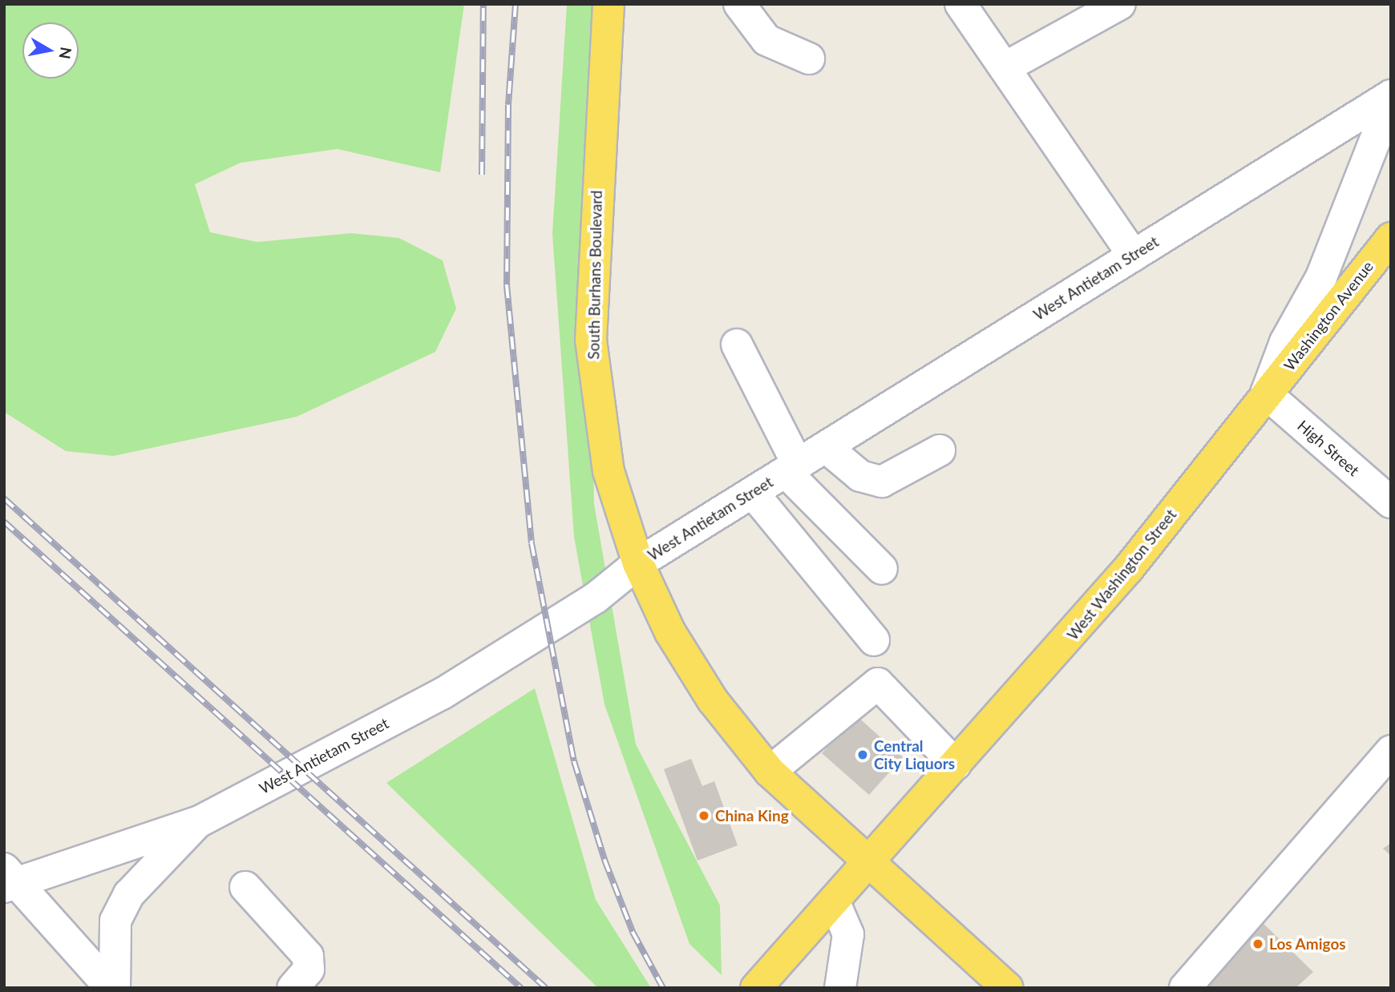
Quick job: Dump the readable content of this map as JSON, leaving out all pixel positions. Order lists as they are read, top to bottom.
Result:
{
  "streets": {
    "main road": ["South Burhans Boulevard", "Washington Avenue", "West Washington Street"],
    "street": ["West Antietam Street", "High Street"]
  },
  "crossings": [
    ["South Burhans Boulevard", "West Antietam Street"],
    ["South Burhans Boulevard", "West Washington Street"],
    ["West Antietam Street", "West Washington Street"],
    ["Washington Avenue", "High Street"],
    ["Washington Avenue", "West Washington Street"],
    ["High Street", "West Washington Street"]
  ],
  "places": ["Central City Liquors", "China King", "Los Amigos"],
  "north": "right"
}
